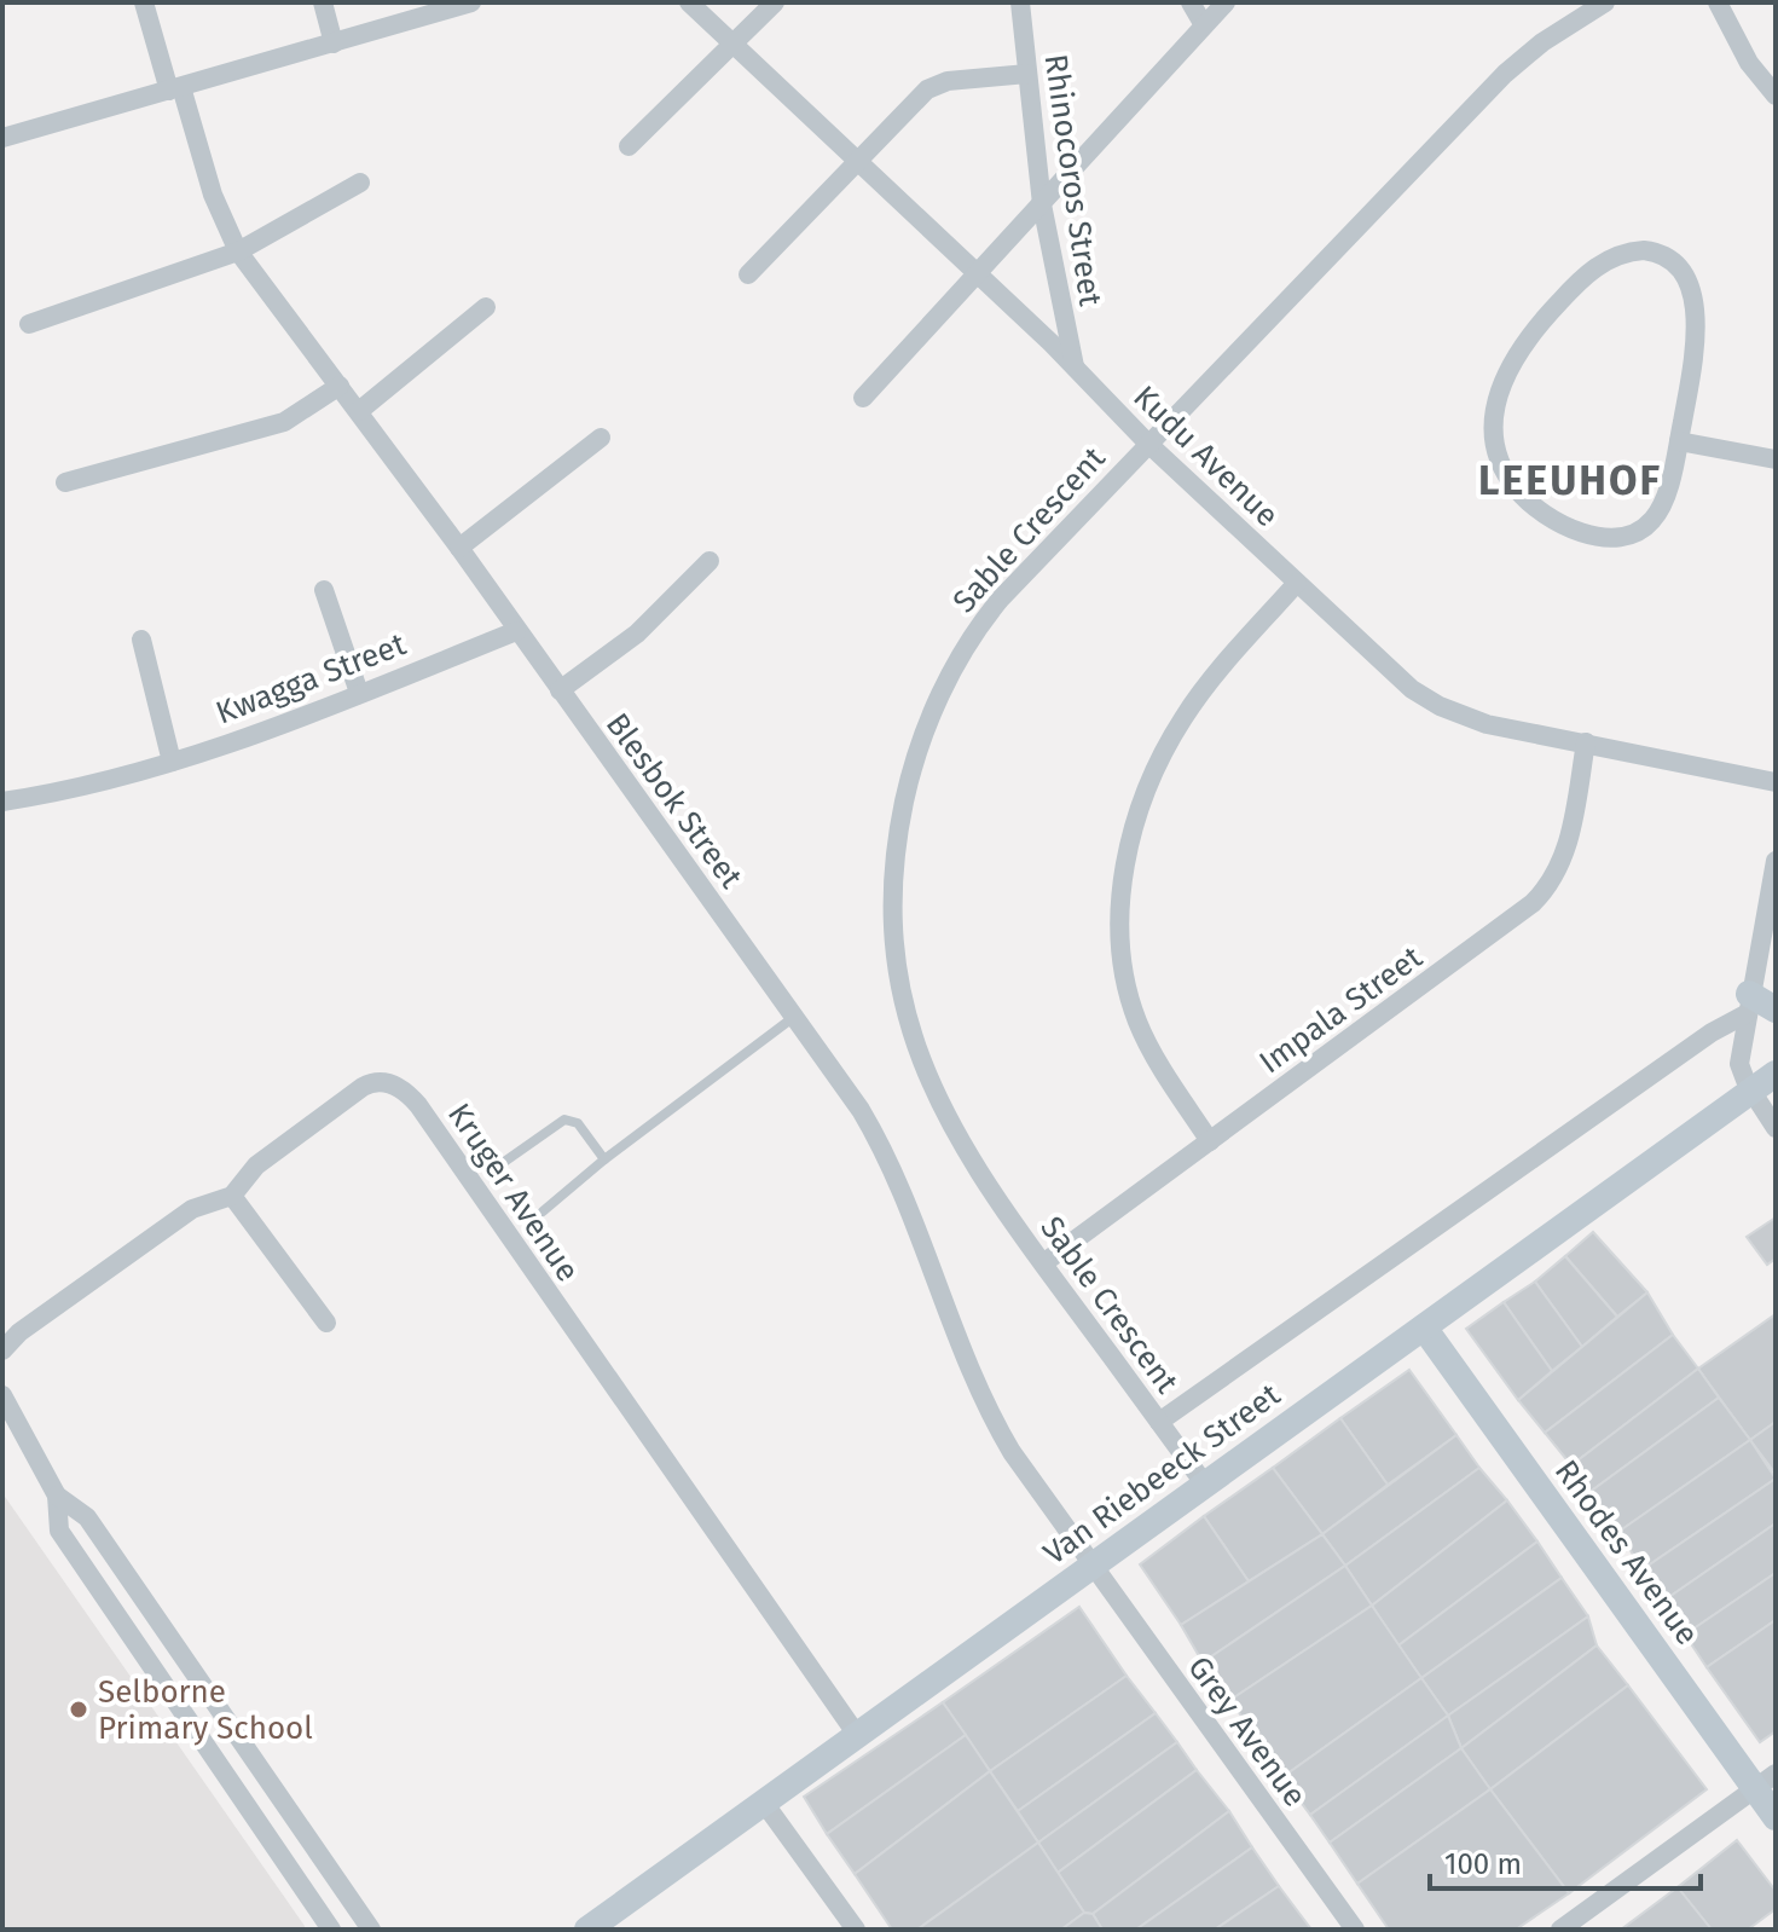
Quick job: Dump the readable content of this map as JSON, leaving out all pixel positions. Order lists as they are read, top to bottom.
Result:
{
  "streets": {
    "street": [
      "Rhinocoros Street",
      "Kudu Avenue",
      "Sable Crescent",
      "Kwagga Street",
      "Blesbok Street",
      "Impala Street",
      "Kruger Avenue",
      "Van Riebeeck Street",
      "Rhodes Avenue",
      "Grey Avenue"
    ]
  },
  "crossings": [
    ["Rhinocoros Street", "Kudu Avenue"],
    ["Kudu Avenue", "Sable Crescent"],
    ["Kudu Avenue", "Impala Street"],
    ["Sable Crescent", "Impala Street"],
    ["Sable Crescent", "Van Riebeeck Street"],
    ["Kwagga Street", "Blesbok Street"],
    ["Blesbok Street", "Van Riebeeck Street"],
    ["Blesbok Street", "Grey Avenue"],
    ["Kruger Avenue", "Van Riebeeck Street"],
    ["Van Riebeeck Street", "Rhodes Avenue"],
    ["Van Riebeeck Street", "Grey Avenue"]
  ],
  "districts": ["LEEUHOF"],
  "places": ["Selborne Primary School"],
  "scale_bar": "100 m"
}
